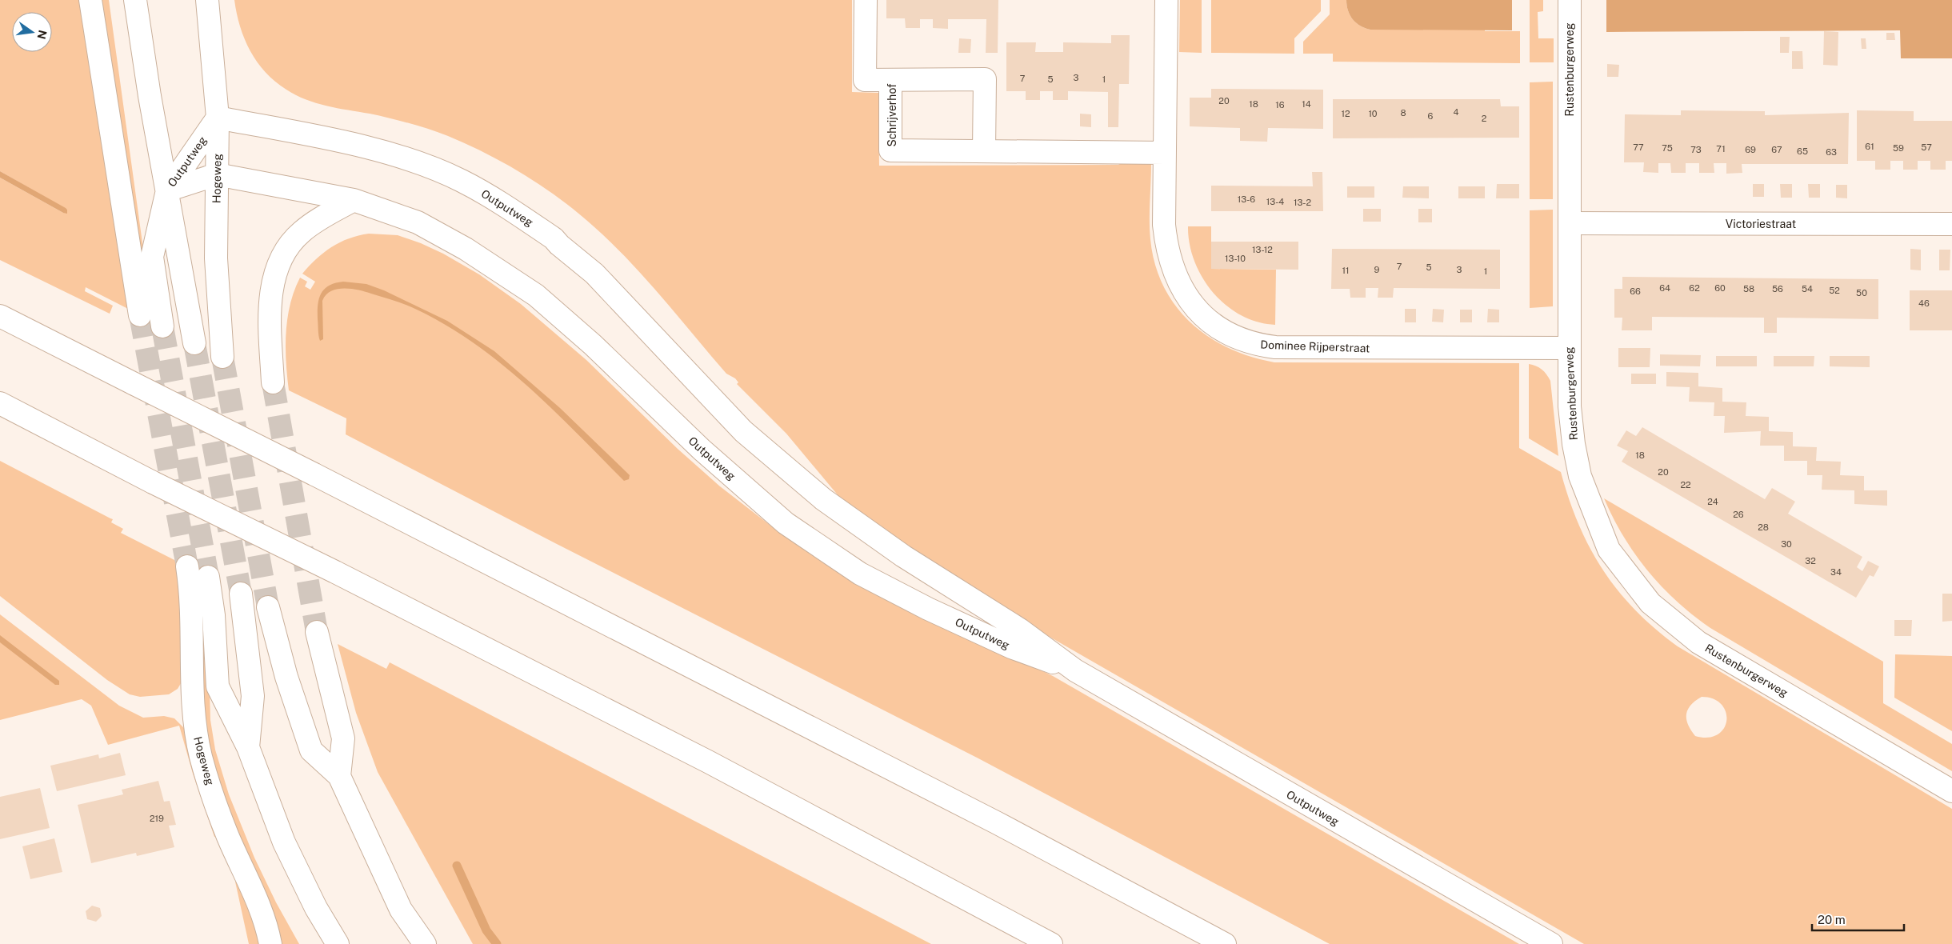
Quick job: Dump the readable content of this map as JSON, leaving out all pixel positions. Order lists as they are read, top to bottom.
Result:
{
  "streets": {
    "main road": [
      "Rustenburgerweg",
      "Schrijverhof",
      "Outputweg",
      "Hogeweg",
      "Victoriestraat",
      "Dominee Rijperstraat"
    ]
  },
  "crossings": [
    ["Rustenburgerweg", "Victoriestraat"],
    ["Rustenburgerweg", "Dominee Rijperstraat"],
    ["Schrijverhof", "Dominee Rijperstraat"],
    ["Outputweg", "Hogeweg"]
  ],
  "house_numbers": [
    "3",
    "7",
    "5",
    "1",
    "20",
    "18",
    "14",
    "16",
    "4",
    "8",
    "12",
    "10",
    "6",
    "2",
    "61",
    "77",
    "57",
    "75",
    "59",
    "71",
    "73",
    "69",
    "67",
    "65",
    "63",
    "13-6",
    "13-4",
    "13-2",
    "13-12",
    "13-10",
    "7",
    "5",
    "9",
    "3",
    "11",
    "1",
    "64",
    "62",
    "60",
    "58",
    "56",
    "54",
    "52",
    "66",
    "50",
    "46",
    "18",
    "20",
    "22",
    "24",
    "26",
    "28",
    "30",
    "32",
    "34",
    "219"
  ],
  "scale_bar": "20 m",
  "north": "right"
}
